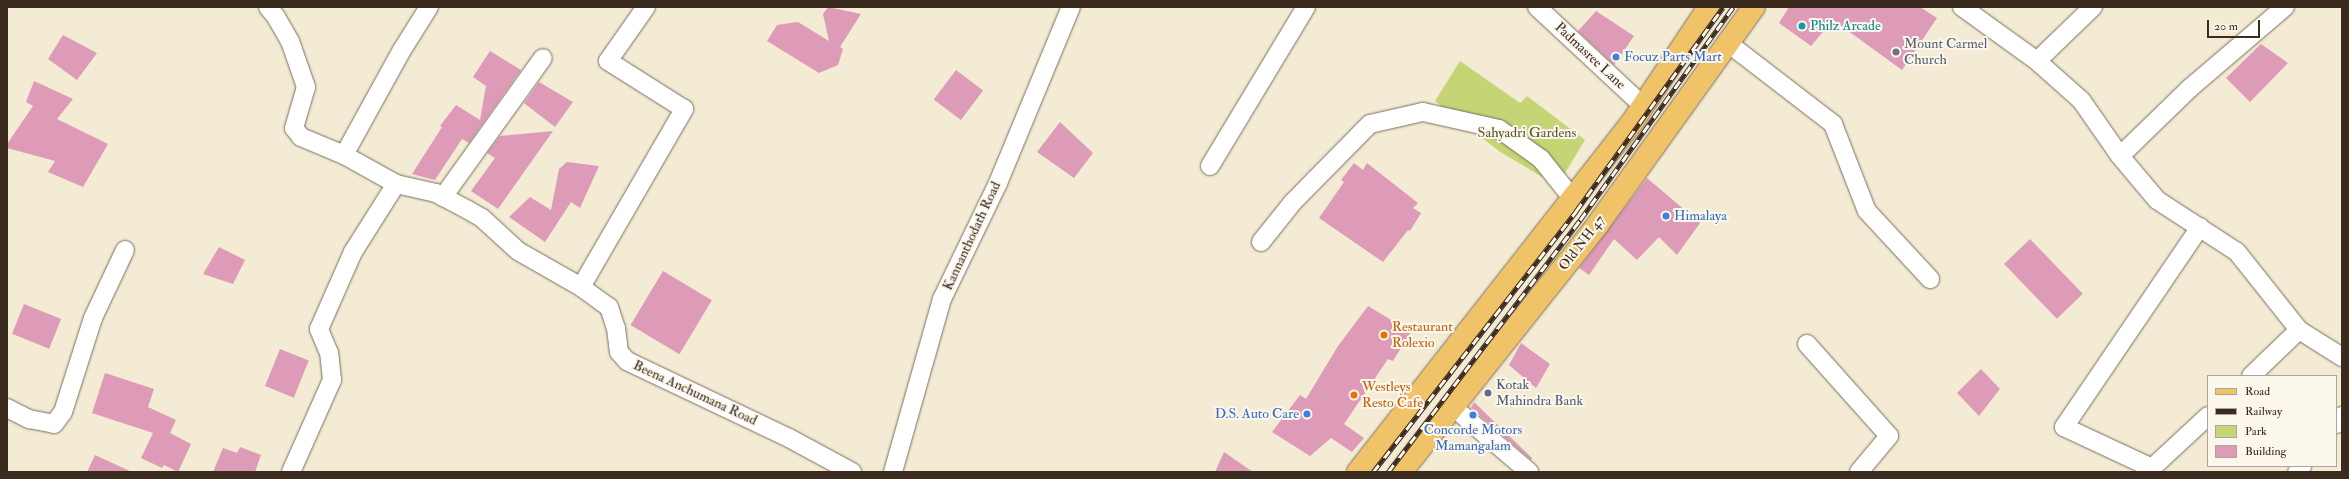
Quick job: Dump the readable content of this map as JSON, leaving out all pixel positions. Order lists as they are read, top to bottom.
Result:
{
  "streets": {
    "main road": ["Old NH 47"],
    "street": ["Padmasree Lane", "Kannanthodath Road", "Beena Anchumana Road"]
  },
  "parks": ["Sahyadri Gardens"],
  "places": [
    "Philz Arcade",
    "Mount Carmel Church",
    "Focuz Parts Mart",
    "Himalaya",
    "Restaurant Rolexio",
    "Kotak Mahindra Bank",
    "Westleys Resto Cafe",
    "D.S. Auto Care",
    "Concorde Motors Mamangalam"
  ],
  "legend": [
    "Road",
    "Railway",
    "Park",
    "Building"
  ],
  "scale_bar": "20 m"
}
